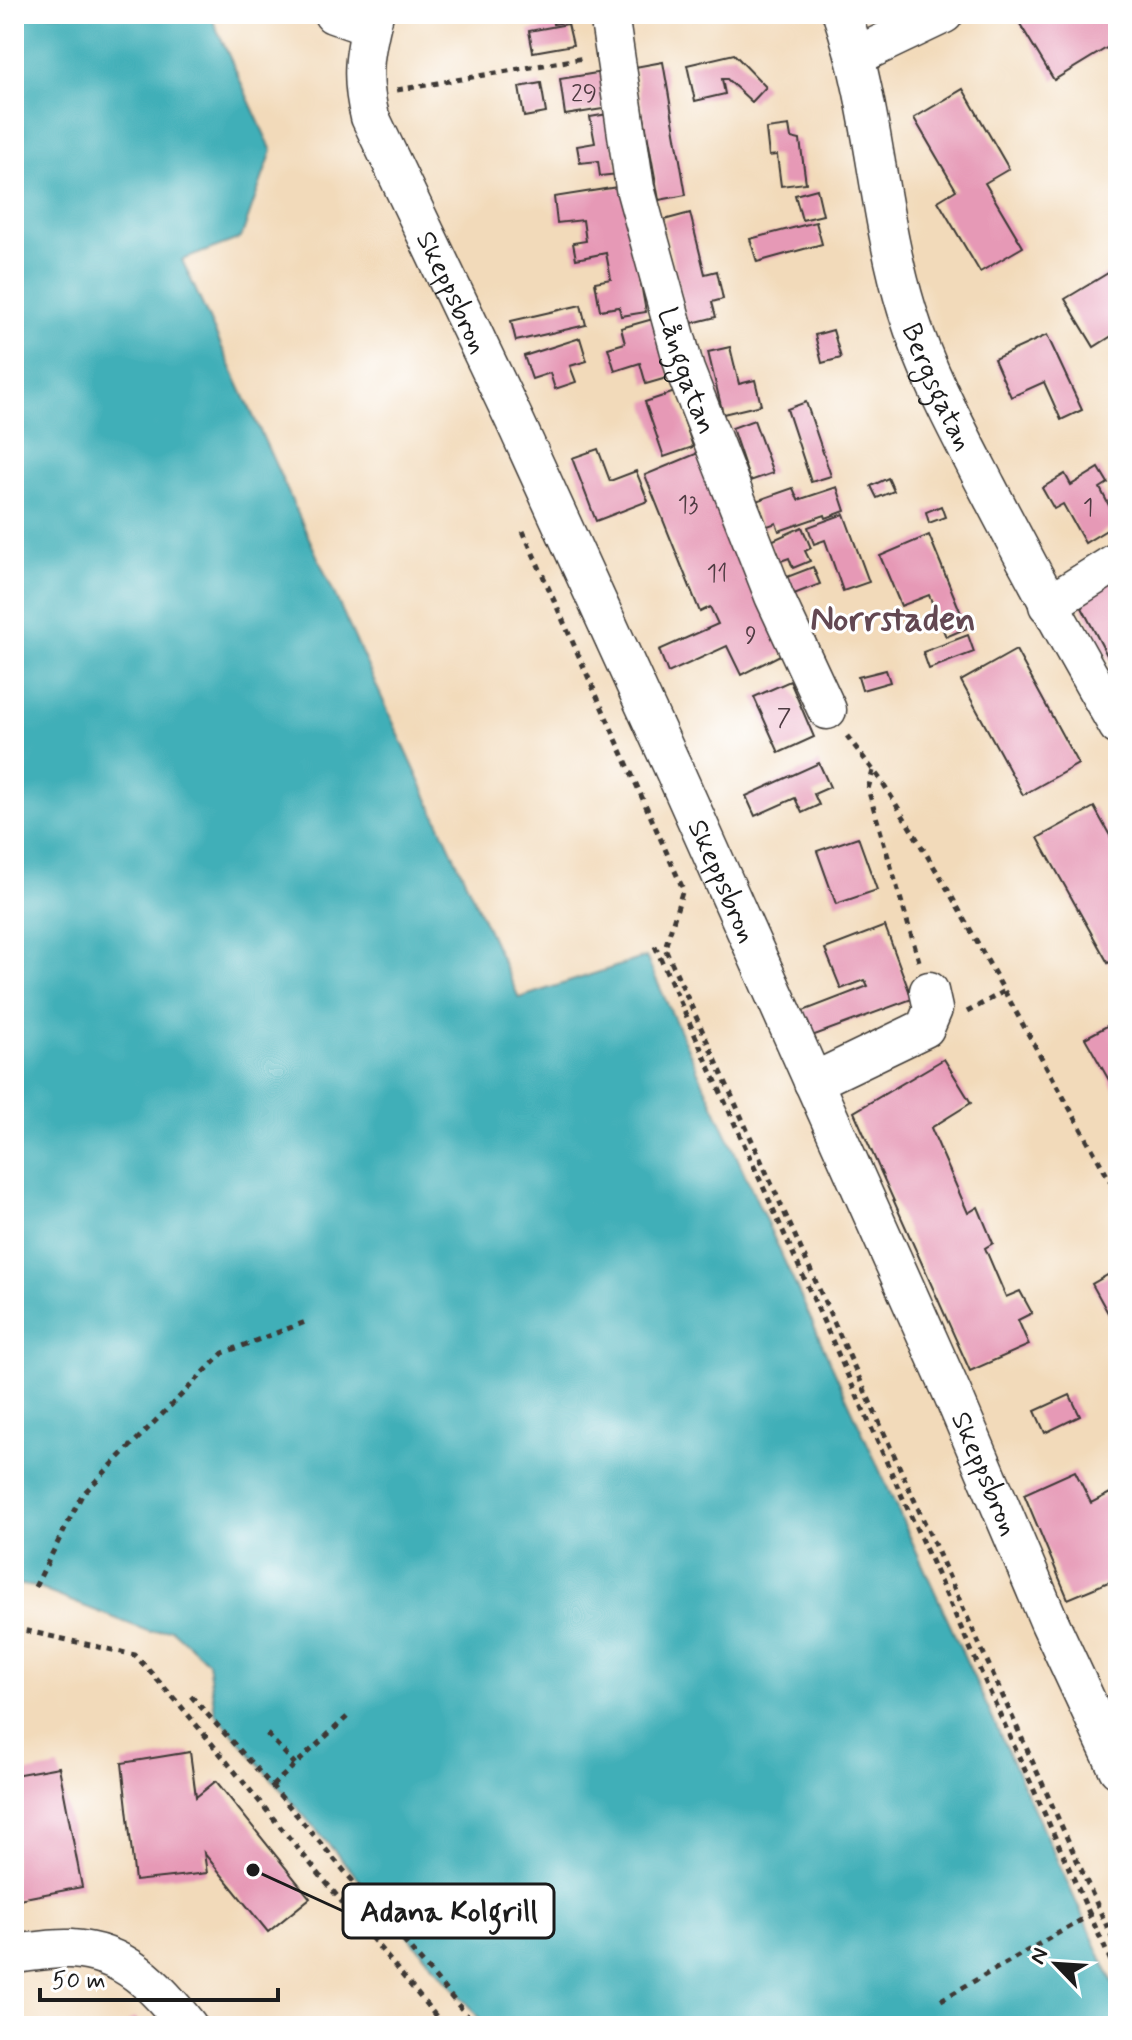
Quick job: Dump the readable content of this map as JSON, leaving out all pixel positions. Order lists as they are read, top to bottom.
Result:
{
  "streets": {
    "street": ["Skeppsbron", "Långgatan", "Bergsgatan"]
  },
  "districts": ["Norrstaden"],
  "places": ["Adana Kolgrill"],
  "house_numbers": [
    "29",
    "13",
    "1",
    "11",
    "9",
    "7"
  ],
  "scale_bar": "50 m",
  "north": "top left"
}
